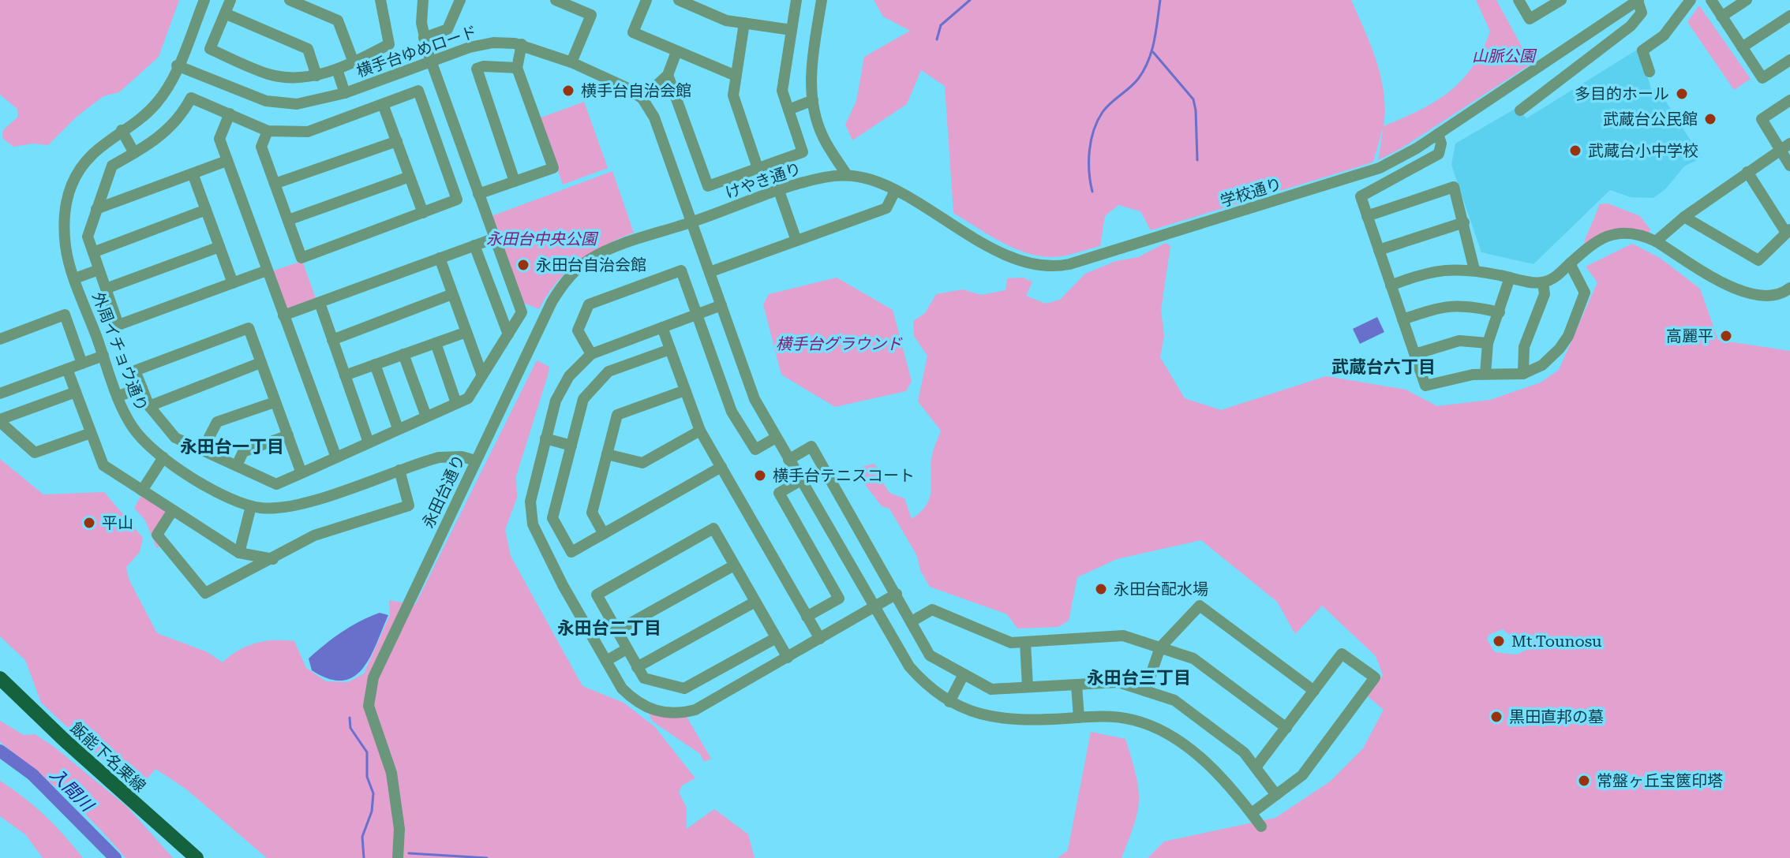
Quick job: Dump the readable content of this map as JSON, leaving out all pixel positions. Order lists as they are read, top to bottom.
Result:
{
  "streets": {
    "main road": ["飯能下名栗線"],
    "street": [
      "横手台ゆめロード",
      "けやき通り",
      "学校通り",
      "外周イチョウ通り",
      "永田台通り"
    ]
  },
  "crossings": [
    ["横手台ゆめロード", "外周イチョウ通り"],
    ["けやき通り", "学校通り"],
    ["けやき通り", "永田台通り"],
    ["外周イチョウ通り", "永田台通り"]
  ],
  "districts": [
    "武蔵台六丁目",
    "永田台一丁目",
    "永田台二丁目",
    "永田台三丁目"
  ],
  "water": ["入間川"],
  "parks": ["山脈公園", "永田台中央公園", "横手台グラウンド"],
  "places": [
    "横手台自治会館",
    "多目的ホール",
    "武蔵台公民館",
    "武蔵台小中学校",
    "永田台自治会館",
    "高麗平",
    "横手台テニスコート",
    "平山",
    "永田台配水場",
    "Mt.Tounosu",
    "黒田直邦の墓",
    "常盤ヶ丘宝篋印塔"
  ]
}
